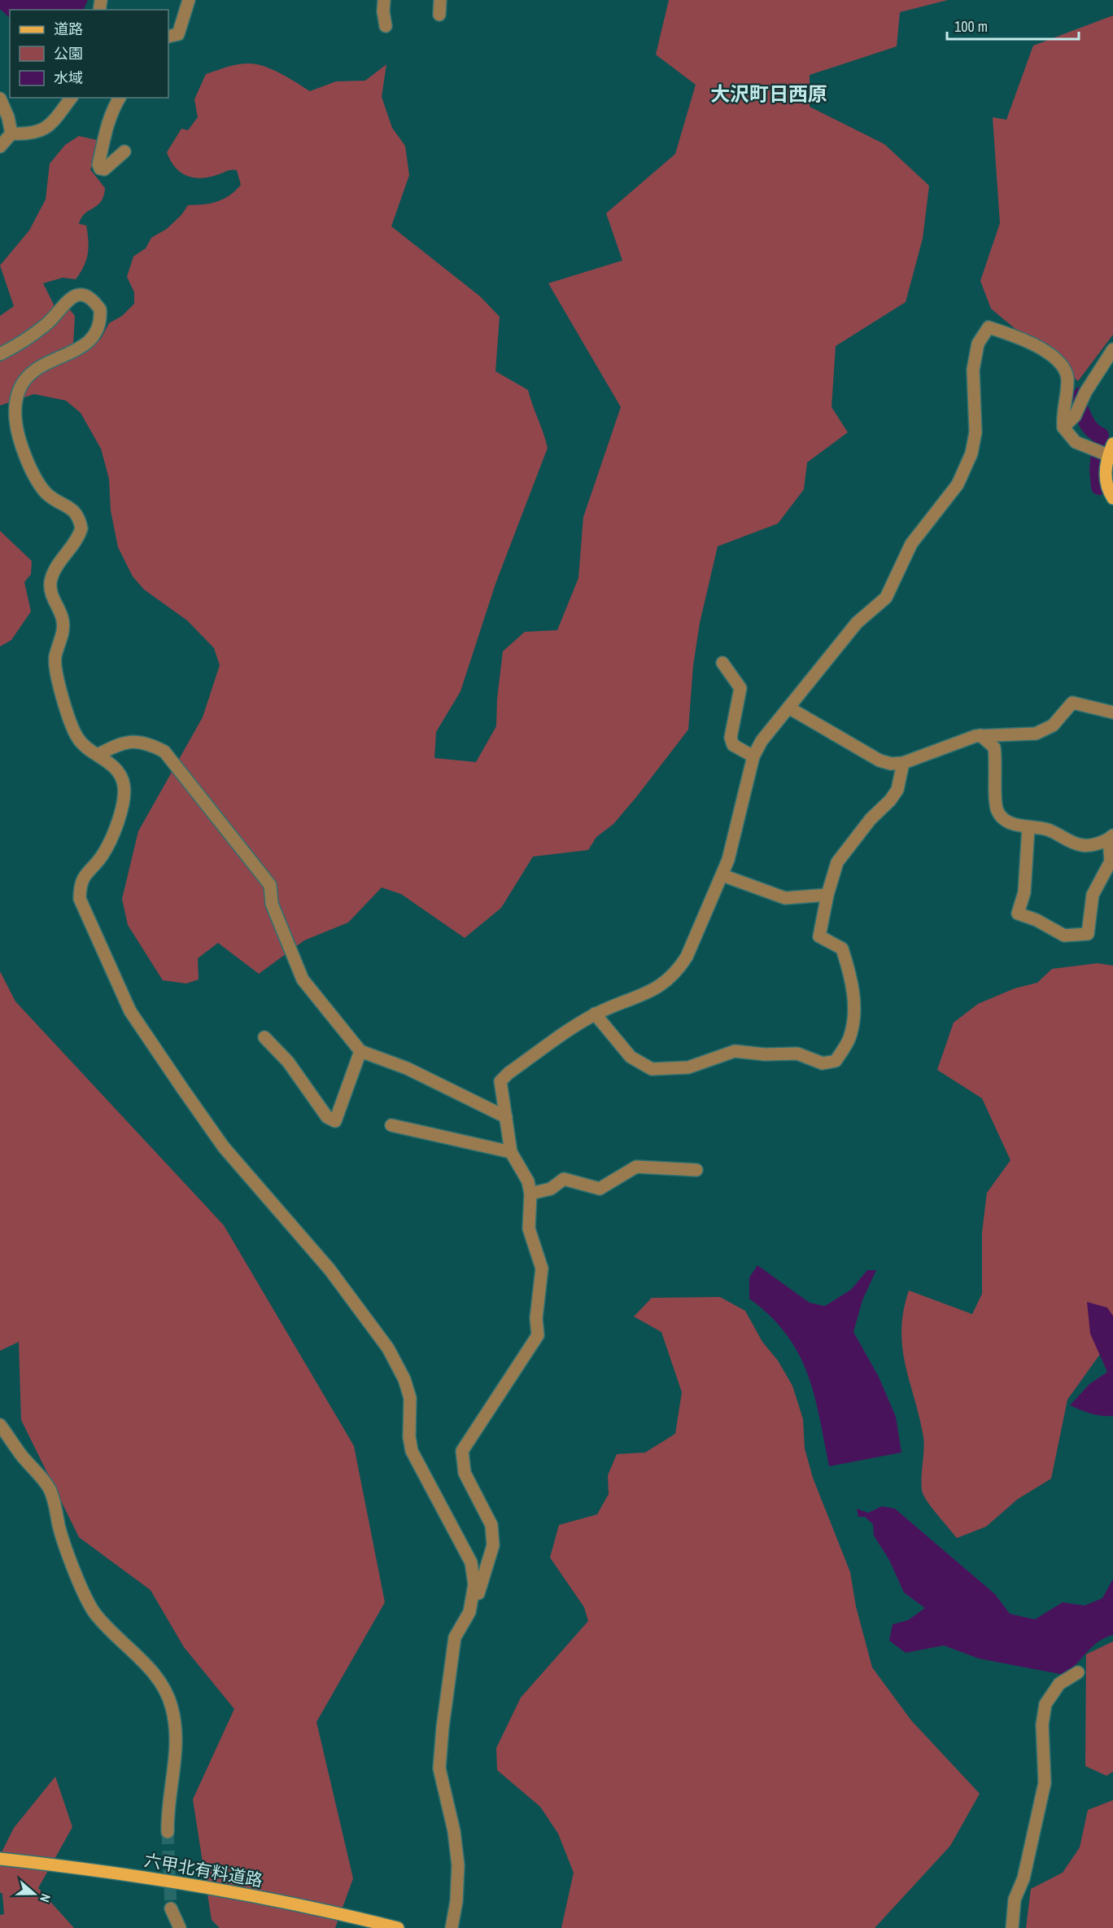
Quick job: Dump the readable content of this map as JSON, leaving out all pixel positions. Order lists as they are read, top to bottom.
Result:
{
  "streets": {
    "main road": ["六甲北有料道路"]
  },
  "districts": ["大沢町日西原"],
  "legend": ["道路", "公園", "水域"],
  "scale_bar": "100 m",
  "north": "right"
}
